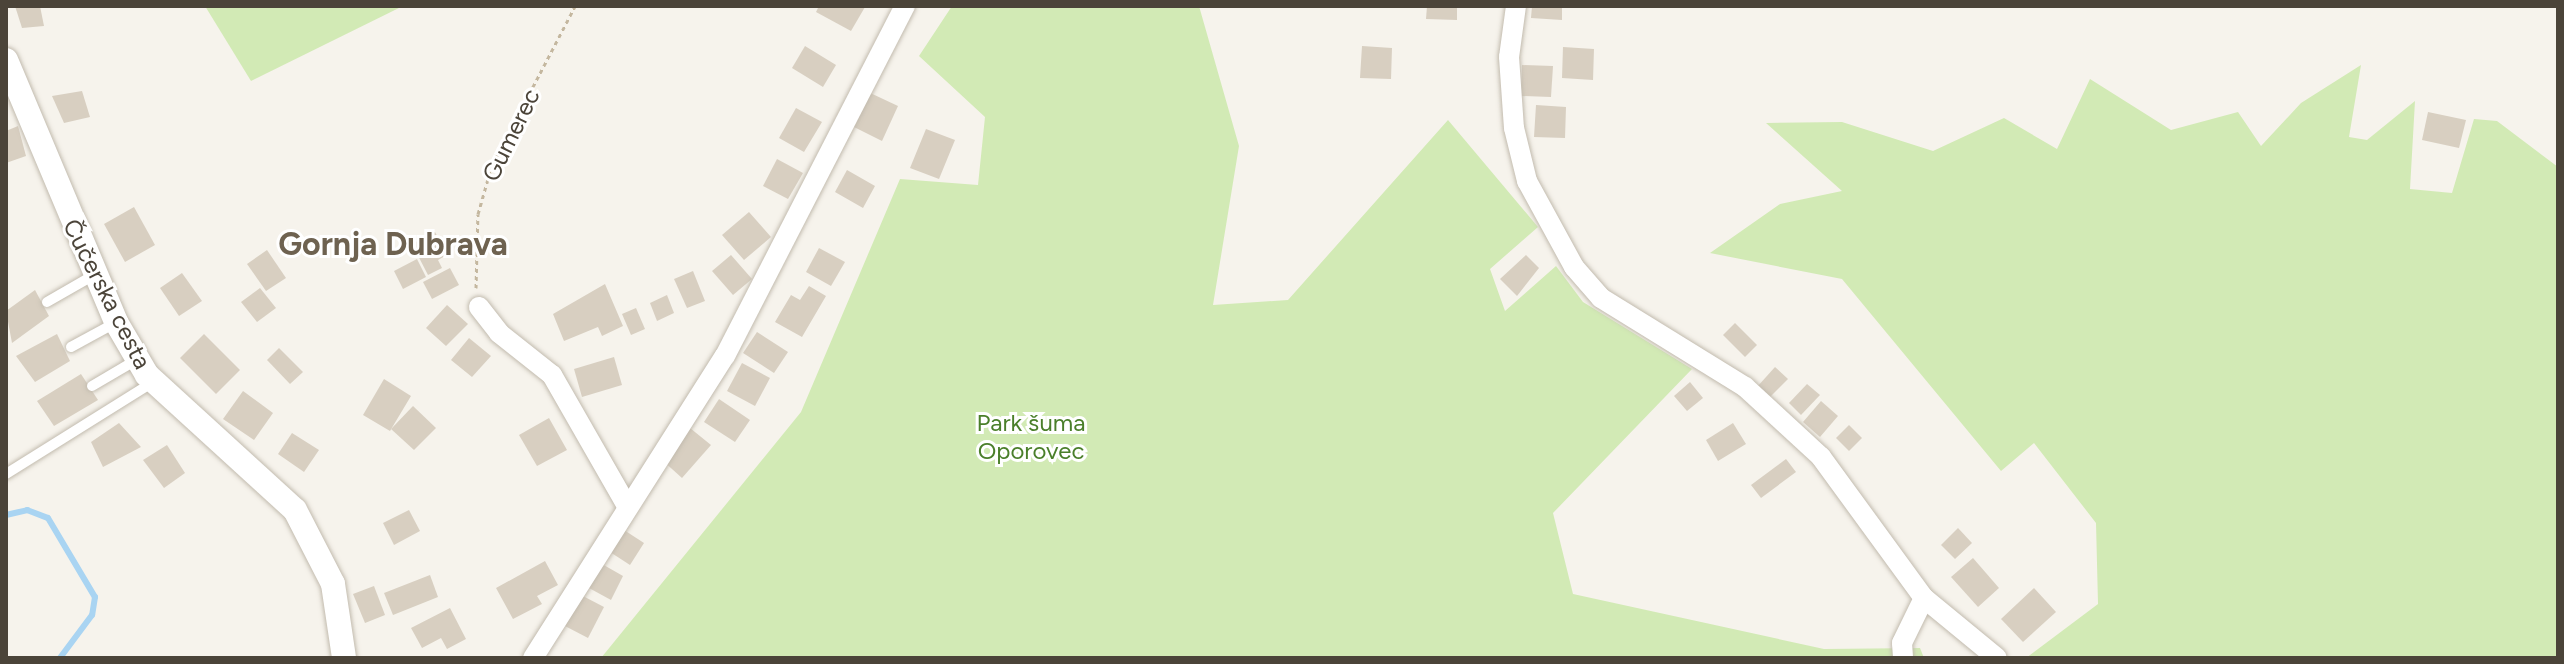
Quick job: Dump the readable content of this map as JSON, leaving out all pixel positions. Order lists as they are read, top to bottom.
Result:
{
  "streets": {
    "street": ["Čučerska cesta"],
    "path": ["Gumerec"]
  },
  "districts": ["Gornja Dubrava"],
  "parks": ["Park šuma Oporovec"]
}
